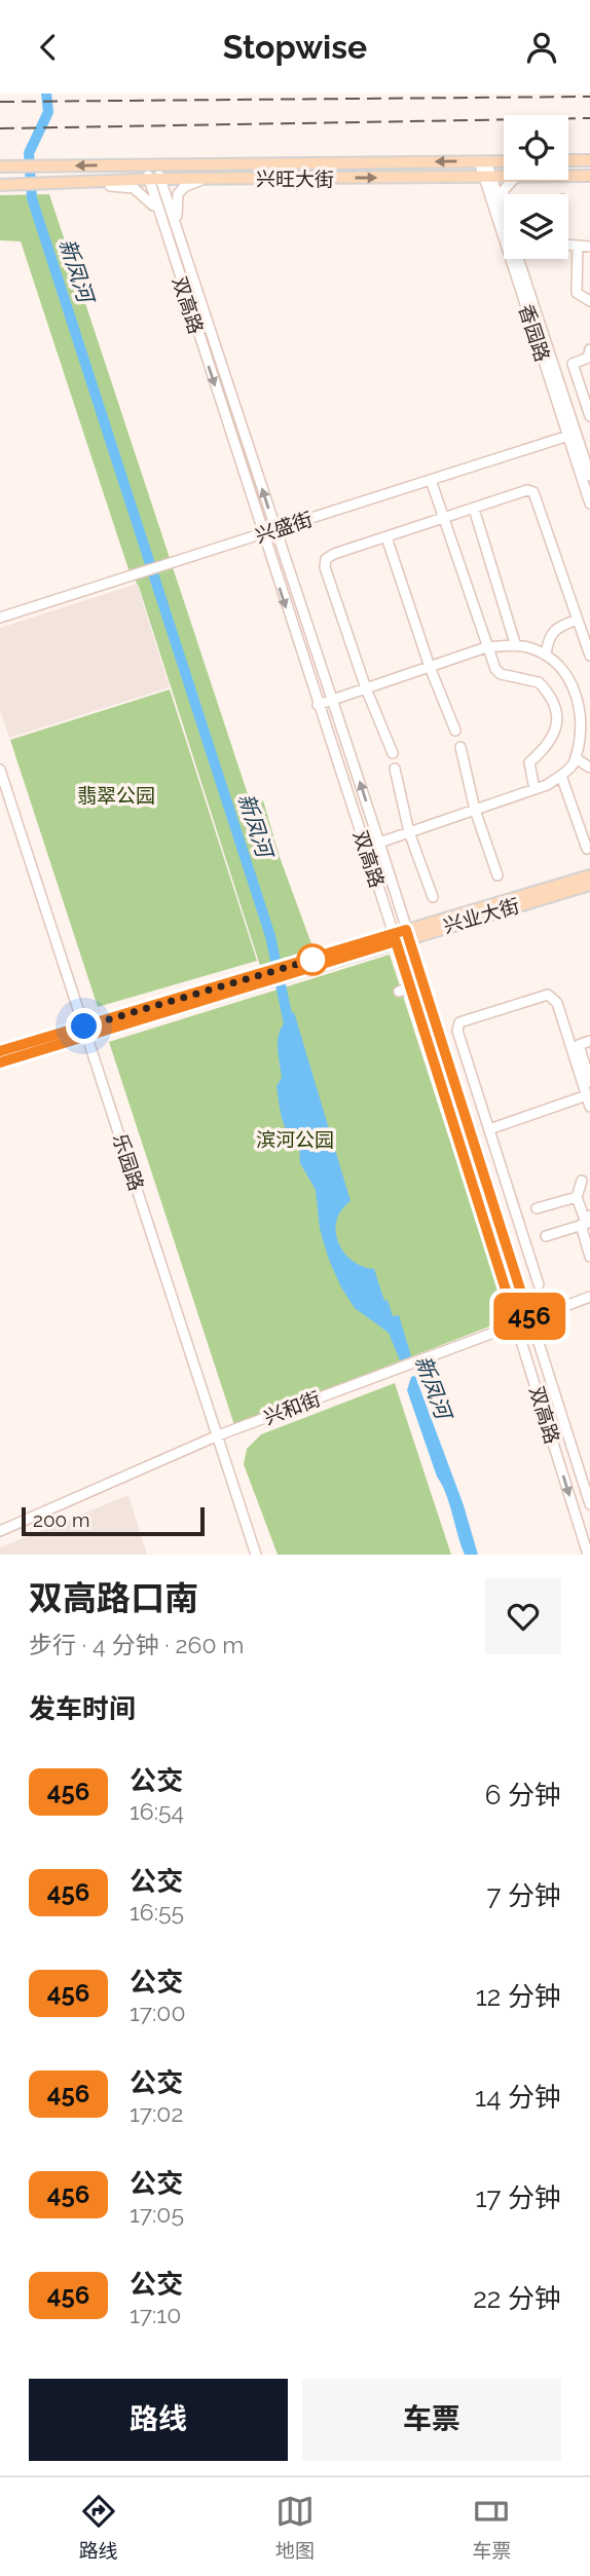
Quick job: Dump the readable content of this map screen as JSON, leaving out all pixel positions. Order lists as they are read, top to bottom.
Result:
{
  "streets": {
    "main road": ["兴旺大街", "兴业大街"],
    "street": [
      "双高路",
      "香园路",
      "兴盛街",
      "乐园路",
      "兴和街"
    ]
  },
  "crossings": [
    ["兴旺大街", "双高路"],
    ["兴旺大街", "香园路"],
    ["双高路", "兴盛街"],
    ["双高路", "兴业大街"],
    ["双高路", "兴和街"],
    ["香园路", "兴盛街"],
    ["兴业大街", "乐园路"],
    ["乐园路", "兴和街"]
  ],
  "water": ["新凤河"],
  "parks": ["翡翠公园", "滨河公园"],
  "lines": ["bus line 456"],
  "scale_bar": "200 m",
  "page": {
    "header": "Stopwise",
    "on_map": "456",
    "scale": "200 m",
    "heading": [
      ["双高路口南", "步行 · 4 分钟 · 260 m"],
      "发车时间"
    ],
    "list": [
      {
        "mark": "456",
        "name": "公交",
        "note": "16:54",
        "value": "6 分钟"
      },
      {
        "mark": "456",
        "name": "公交",
        "note": "16:55",
        "value": "7 分钟"
      },
      {
        "mark": "456",
        "name": "公交",
        "note": "17:00",
        "value": "12 分钟"
      },
      {
        "mark": "456",
        "name": "公交",
        "note": "17:02",
        "value": "14 分钟"
      },
      {
        "mark": "456",
        "name": "公交",
        "note": "17:05",
        "value": "17 分钟"
      },
      {
        "mark": "456",
        "name": "公交",
        "note": "17:10",
        "value": "22 分钟"
      }
    ],
    "buttons": ["路线", "车票"],
    "tabs": ["路线", "地图", "车票"]
  }
}
